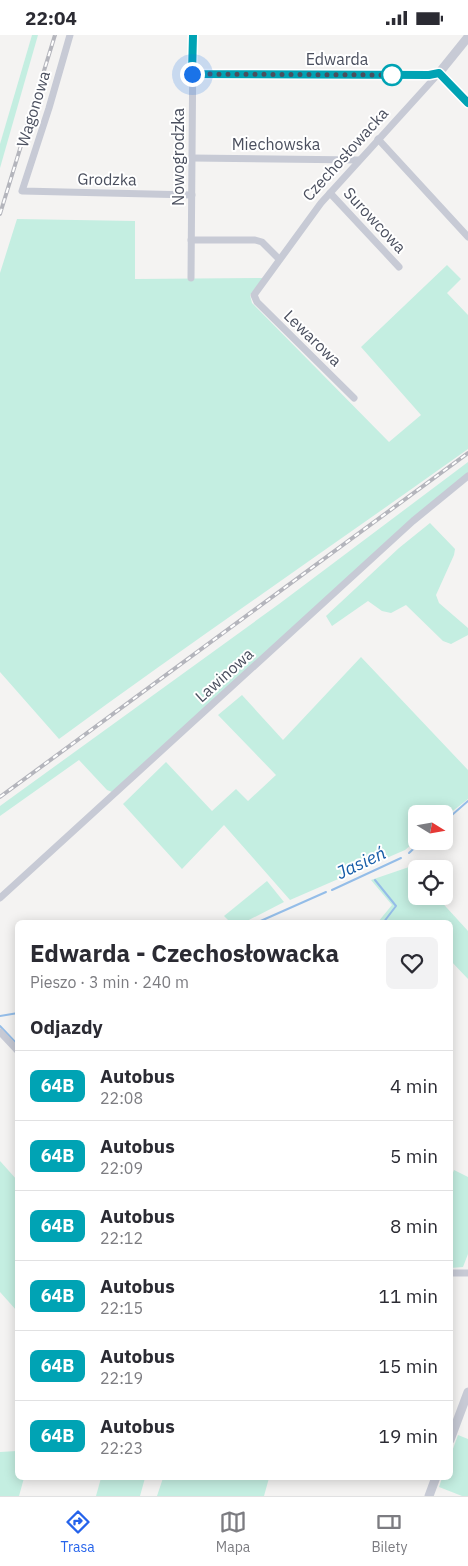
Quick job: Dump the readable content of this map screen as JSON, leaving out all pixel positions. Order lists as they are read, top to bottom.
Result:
{
  "streets": {
    "street": [
      "Edwarda",
      "Wagonowa",
      "Miechowska",
      "Czechosłowacka",
      "Nowogrodzka",
      "Grodzka",
      "Surowcowa",
      "Lewarowa",
      "Lawinowa"
    ]
  },
  "crossings": [
    ["Edwarda", "Czechosłowacka"],
    ["Edwarda", "Nowogrodzka"],
    ["Wagonowa", "Grodzka"],
    ["Miechowska", "Czechosłowacka"],
    ["Miechowska", "Nowogrodzka"],
    ["Czechosłowacka", "Surowcowa"],
    ["Czechosłowacka", "Lewarowa"],
    ["Nowogrodzka", "Grodzka"]
  ],
  "water": ["Jasień"],
  "lines": ["bus line 64B"],
  "north": "right",
  "page": {
    "status": "22:04",
    "heading": [
      ["Edwarda - Czechosłowacka", "Pieszo · 3 min · 240 m"],
      "Odjazdy"
    ],
    "list": [
      {
        "mark": "64B",
        "name": "Autobus",
        "note": "22:08",
        "value": "4 min"
      },
      {
        "mark": "64B",
        "name": "Autobus",
        "note": "22:09",
        "value": "5 min"
      },
      {
        "mark": "64B",
        "name": "Autobus",
        "note": "22:12",
        "value": "8 min"
      },
      {
        "mark": "64B",
        "name": "Autobus",
        "note": "22:15",
        "value": "11 min"
      },
      {
        "mark": "64B",
        "name": "Autobus",
        "note": "22:19",
        "value": "15 min"
      },
      {
        "mark": "64B",
        "name": "Autobus",
        "note": "22:23",
        "value": "19 min"
      }
    ],
    "tabs": ["Trasa", "Mapa", "Bilety"]
  }
}
